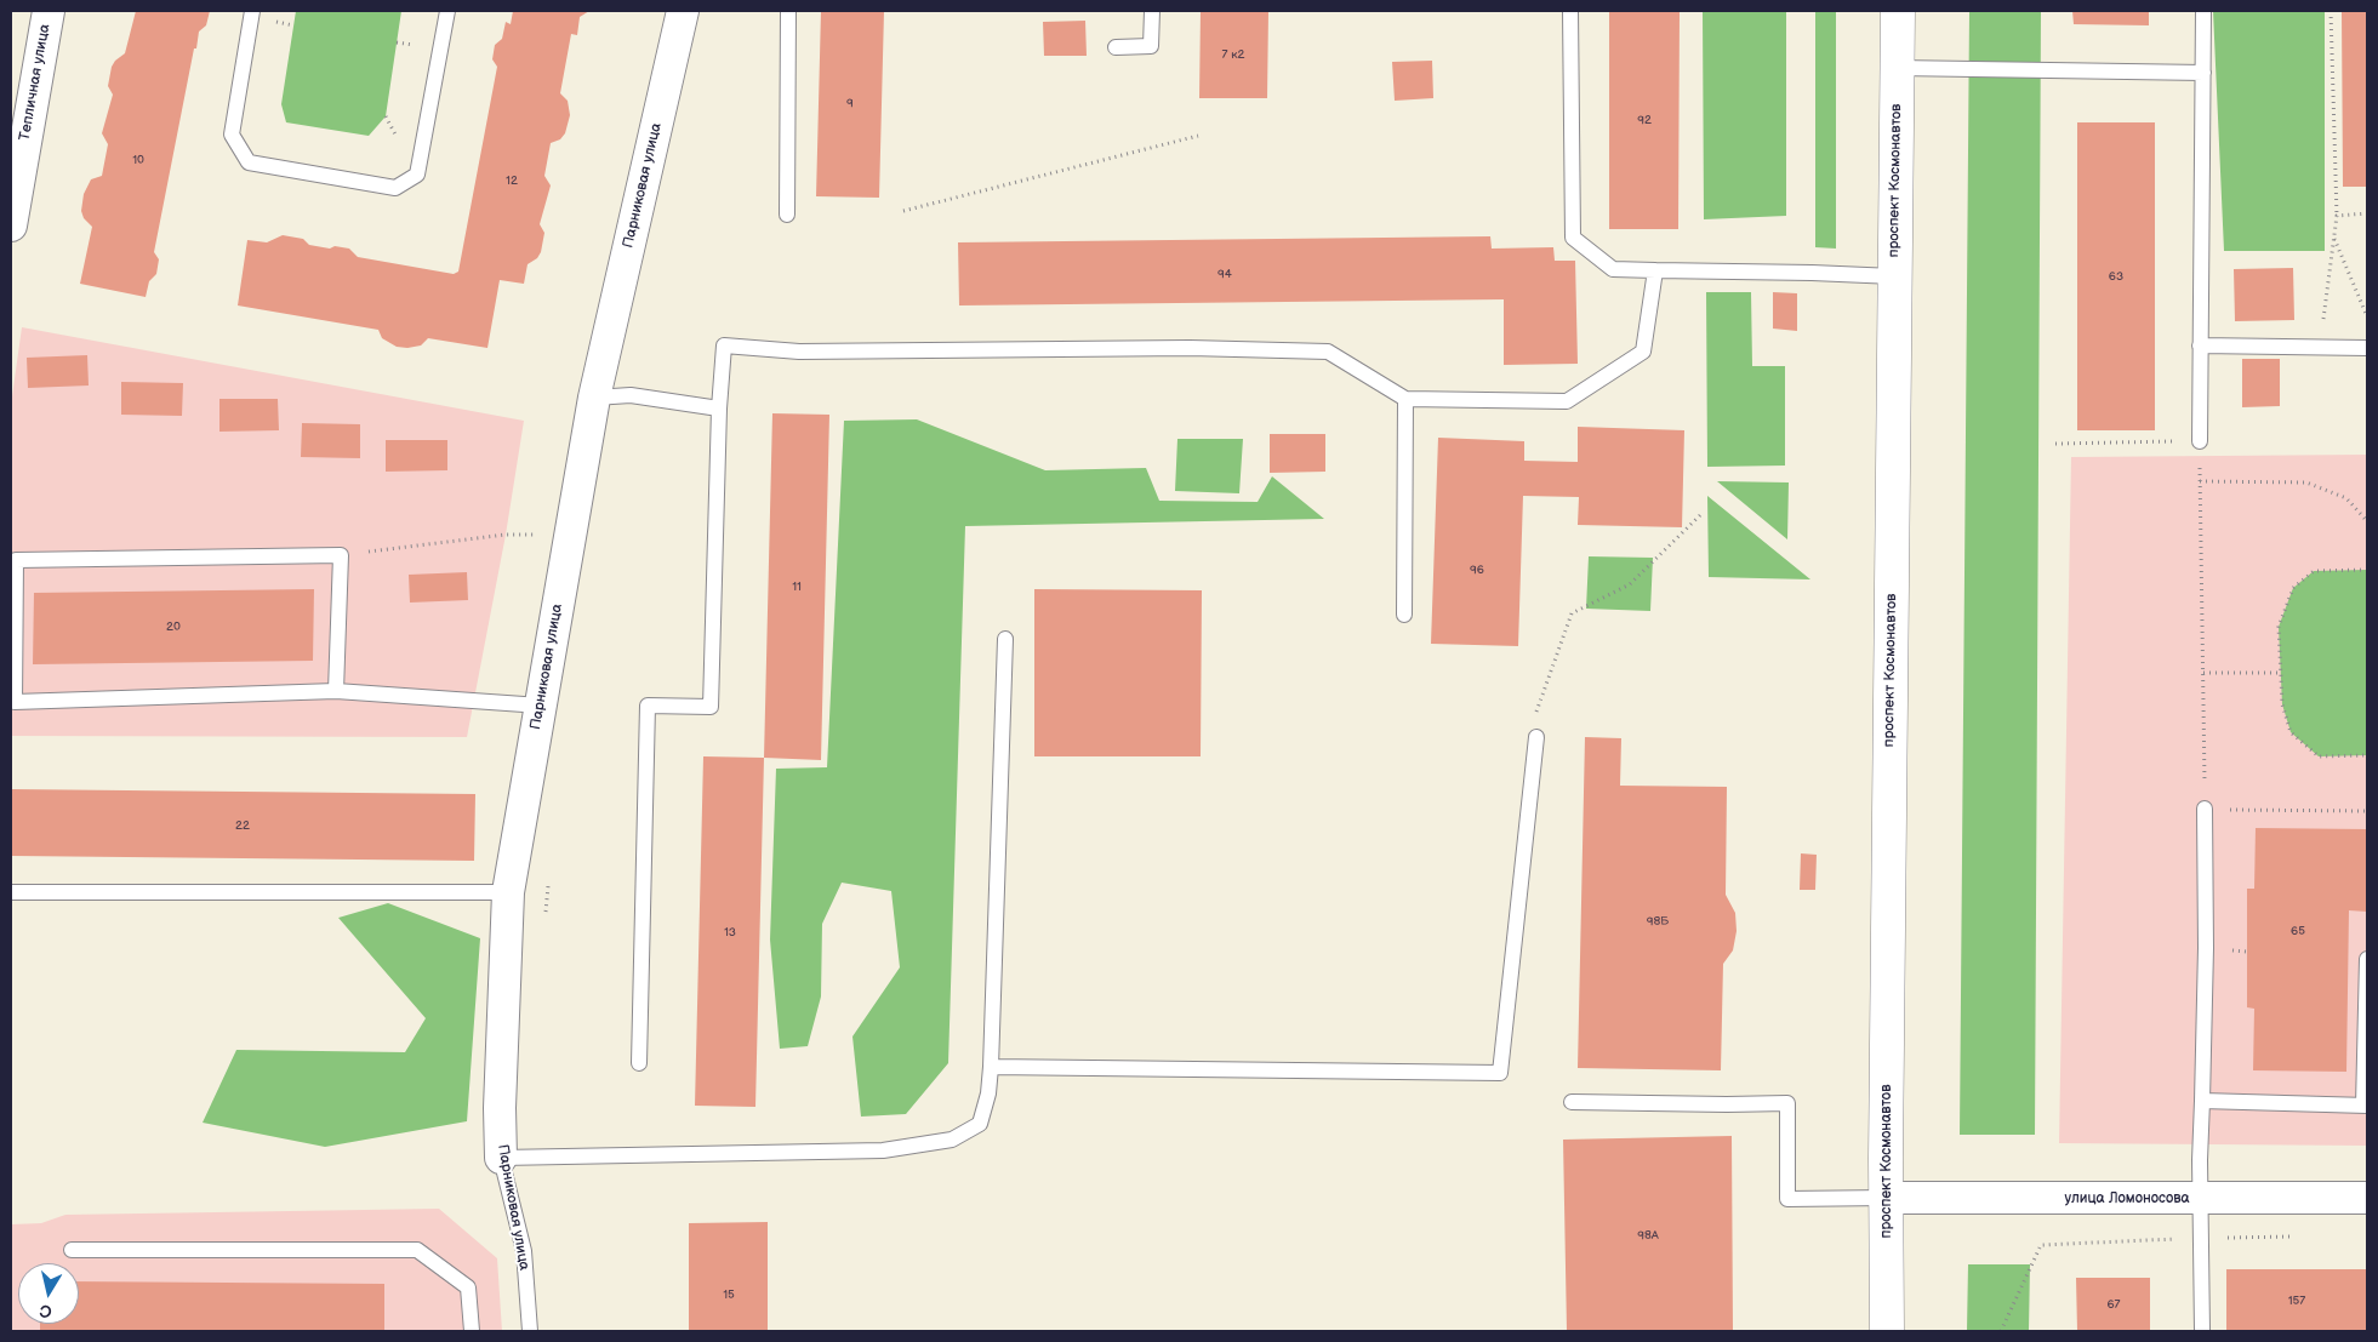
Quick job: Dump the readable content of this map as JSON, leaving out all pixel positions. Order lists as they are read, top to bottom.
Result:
{
  "streets": {
    "main road": ["проспект Космонавтов"],
    "street": ["Тепличная улица", "Парниковая улица", "улица Ломоносова"]
  },
  "crossings": [
    ["проспект Космонавтов", "улица Ломоносова"]
  ],
  "house_numbers": [
    "7 к2",
    "9",
    "92",
    "10",
    "12",
    "94",
    "63",
    "96",
    "11",
    "20",
    "22",
    "98Б",
    "65",
    "13",
    "98А",
    "15",
    "157",
    "67"
  ],
  "north": "bottom"
}
